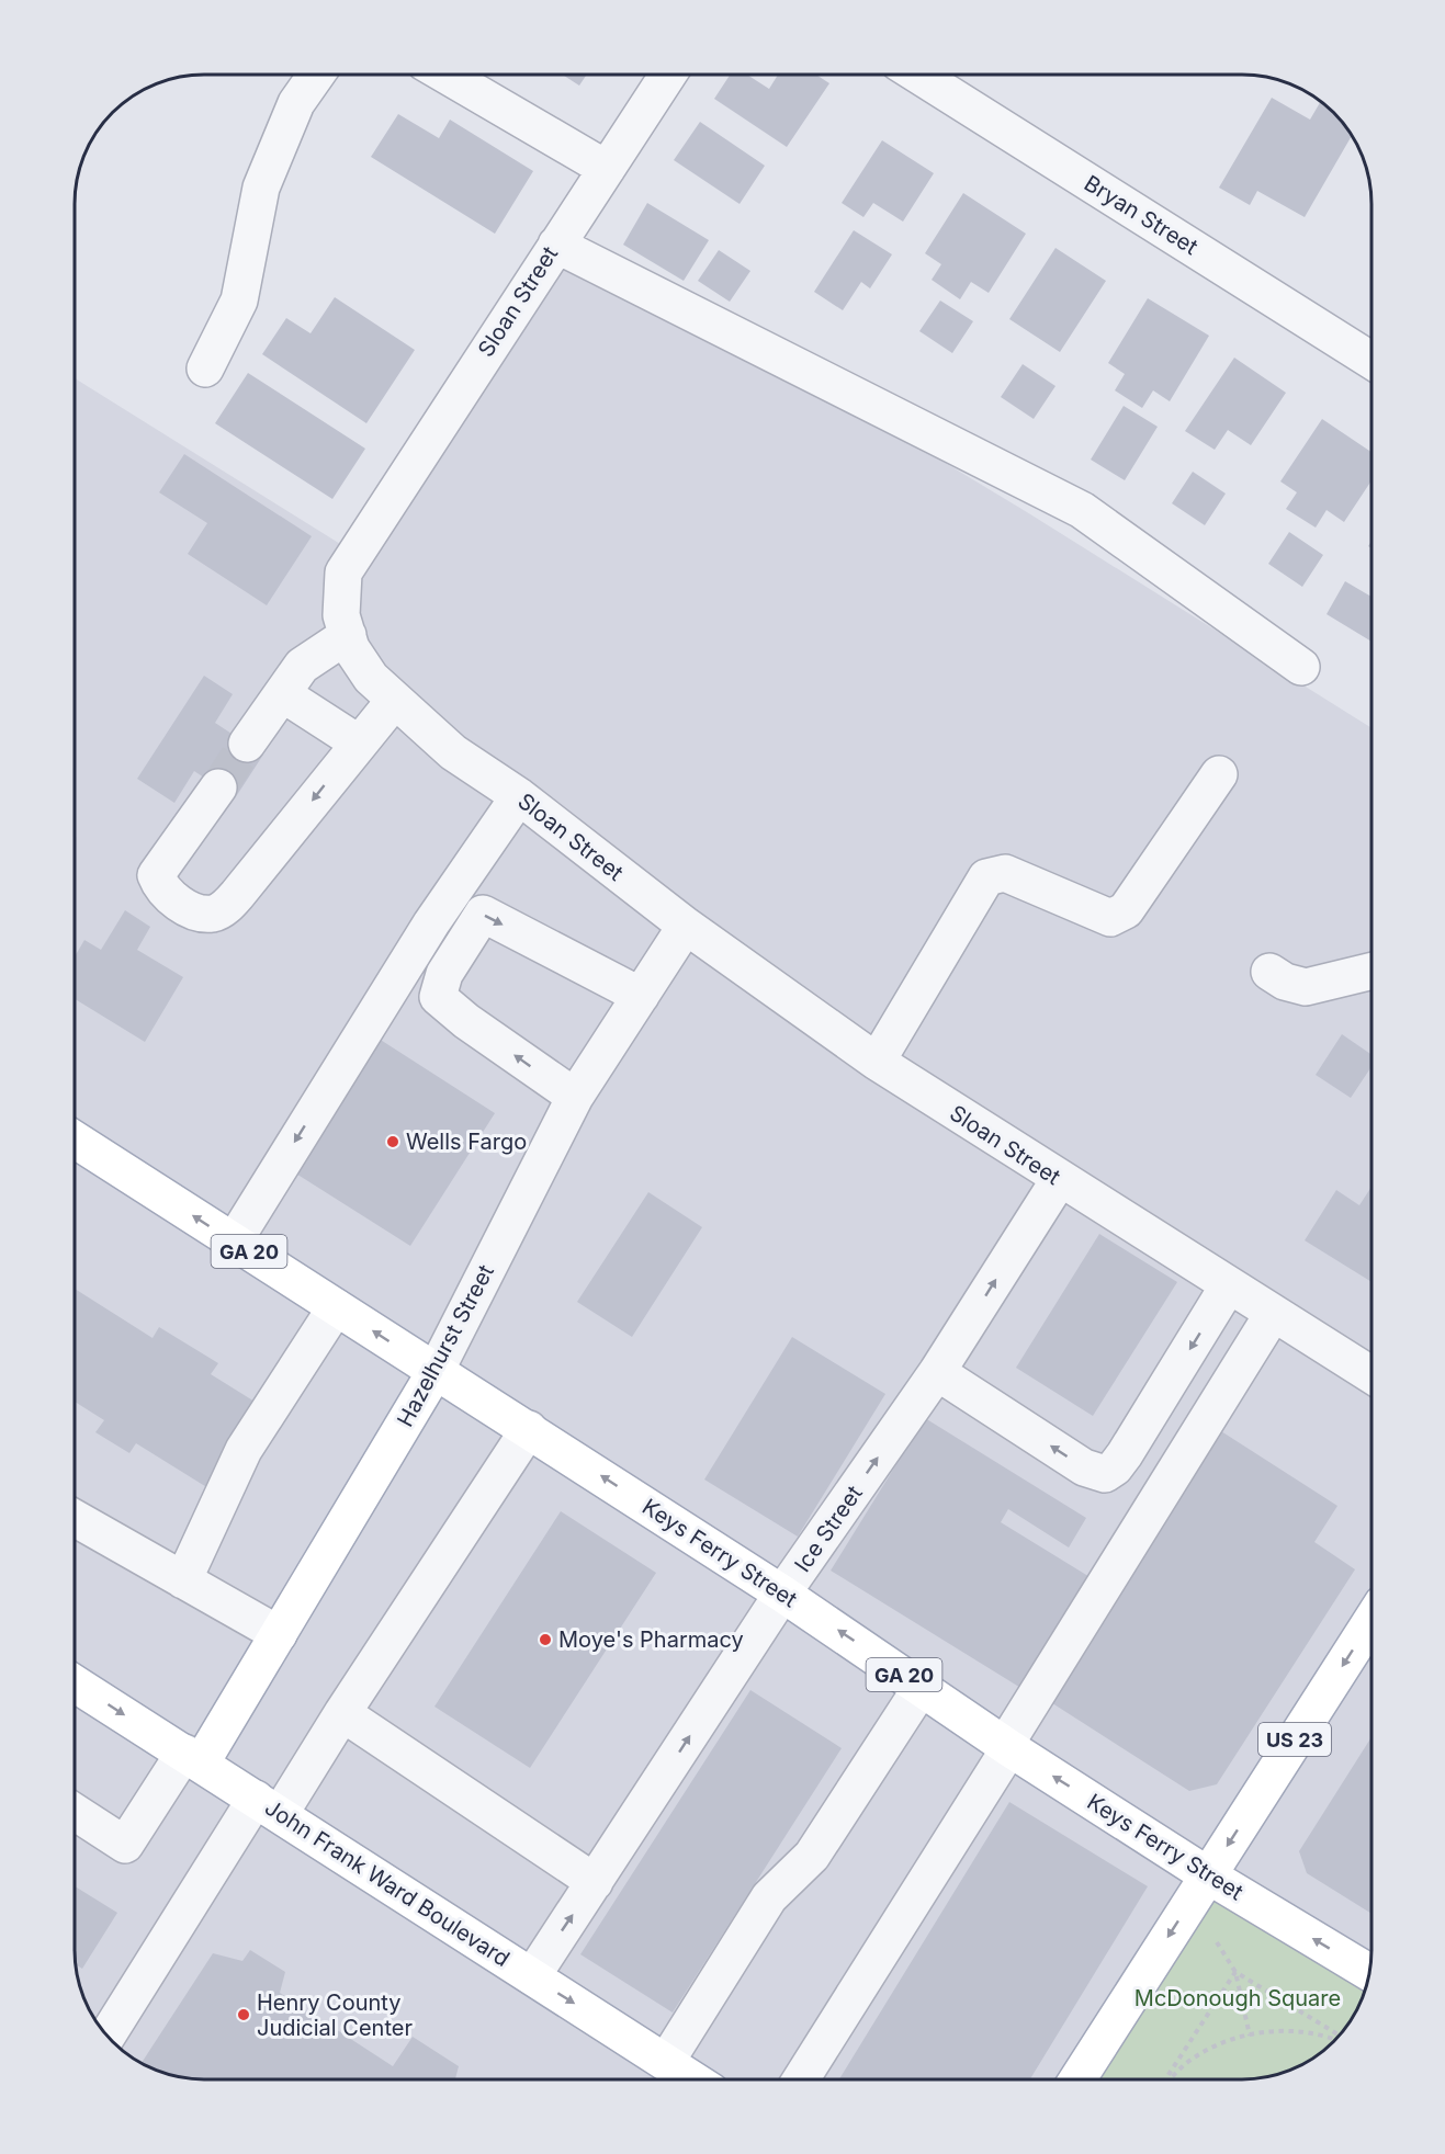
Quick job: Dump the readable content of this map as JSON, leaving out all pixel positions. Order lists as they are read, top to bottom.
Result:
{
  "streets": {
    "main road": [
      "GA 20",
      "Hazelhurst Street",
      "Keys Ferry Street",
      "US 23",
      "John Frank Ward Boulevard"
    ],
    "street": ["Bryan Street", "Sloan Street", "Ice Street"]
  },
  "crossings": [
    ["Sloan Street", "Hazelhurst Street"],
    ["Sloan Street", "Ice Street"],
    ["Hazelhurst Street", "Keys Ferry Street"],
    ["Hazelhurst Street", "John Frank Ward Boulevard"],
    ["Ice Street", "Keys Ferry Street"],
    ["Ice Street", "John Frank Ward Boulevard"],
    ["Keys Ferry Street", "US 23"]
  ],
  "one_way": ["Keys Ferry Street", "John Frank Ward Boulevard"],
  "parks": ["McDonough Square"],
  "places": ["Wells Fargo", "Moye's Pharmacy", "Henry County Judicial Center"]
}
